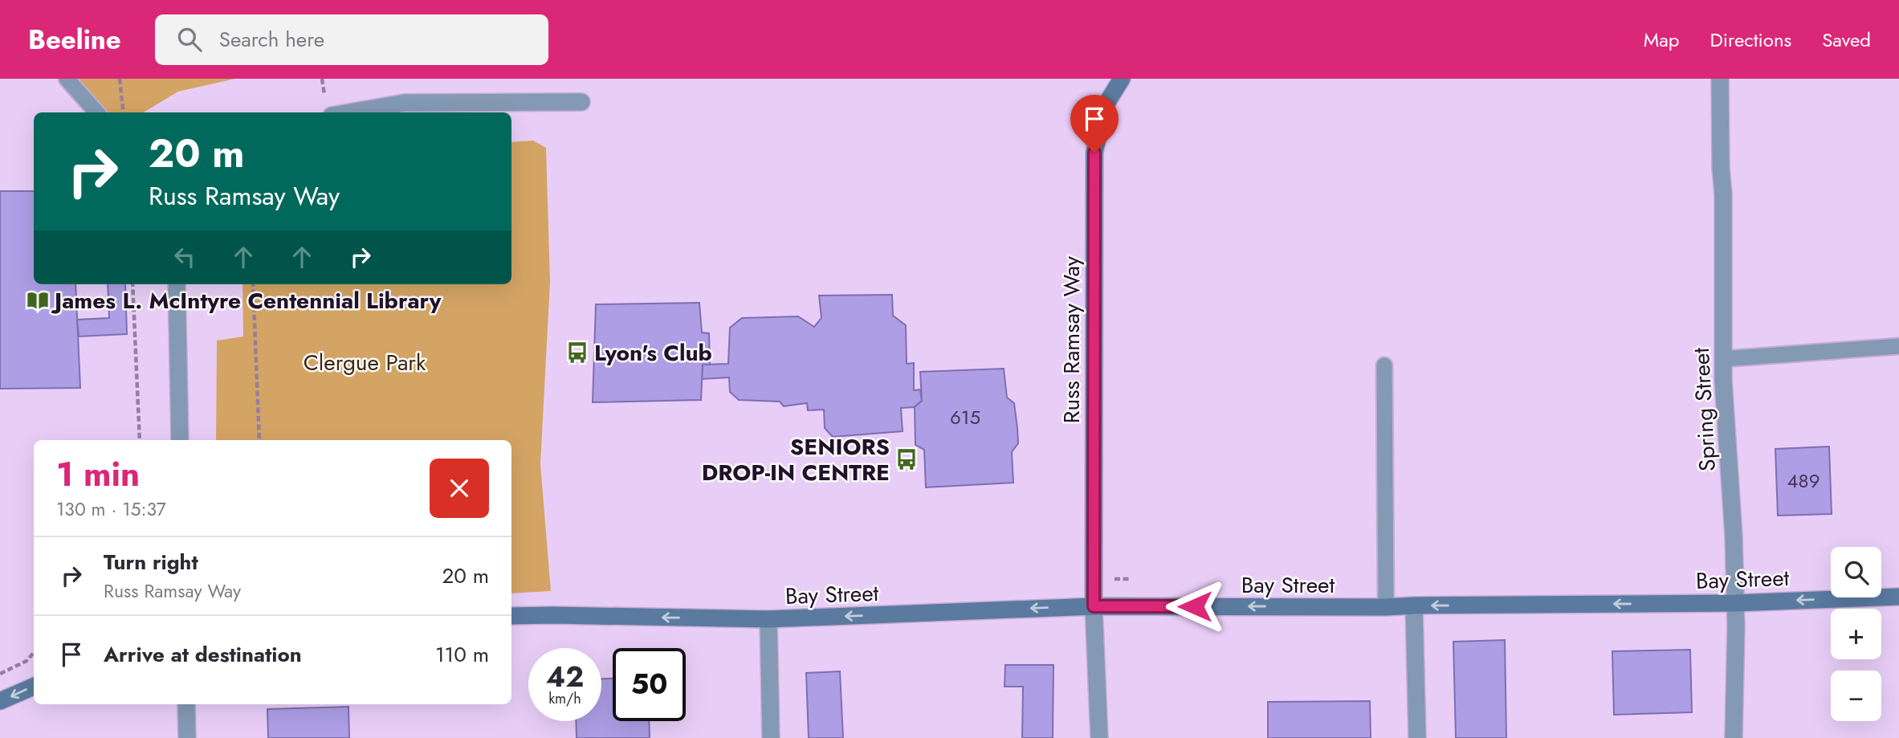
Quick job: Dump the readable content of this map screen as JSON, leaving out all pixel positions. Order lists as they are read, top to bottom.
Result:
{
  "streets": {
    "main road": ["Russ Ramsay Way", "Bay Street"],
    "street": ["Spring Street"]
  },
  "crossings": [
    ["Russ Ramsay Way", "Bay Street"],
    ["Spring Street", "Bay Street"]
  ],
  "one_way": ["Bay Street"],
  "parks": ["Clergue Park"],
  "places": {
    "library": ["James L. McIntyre Centennial Library"],
    "bus stop": ["Lyon's Club", "SENIORS DROP-IN CENTRE"]
  },
  "house_numbers": ["615", "489"],
  "page": {
    "header": "Beeline",
    "search": "Search here",
    "nav": ["Map", "Directions", "Saved"],
    "turn": ["20 m", "Russ Ramsay Way"],
    "heading": ["1 min", "130 m · 15:37"],
    "list": [
      {
        "name": "Turn right",
        "note": "Russ Ramsay Way",
        "value": "20 m"
      },
      {
        "name": "Arrive at destination",
        "value": "110 m"
      }
    ],
    "map_buttons": ["+", "−"],
    "speed": "42 km/h",
    "limit": "50"
  }
}
